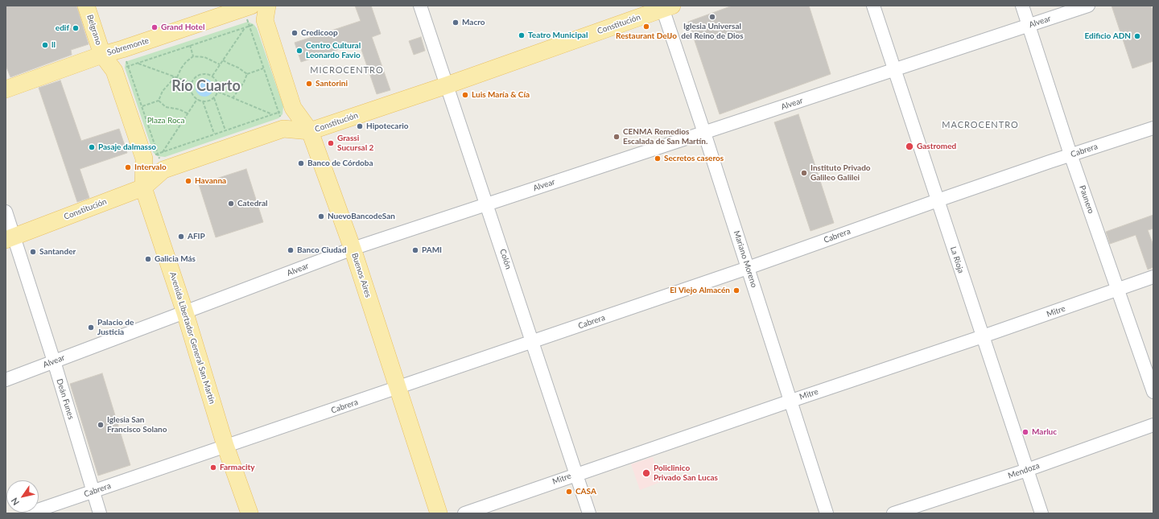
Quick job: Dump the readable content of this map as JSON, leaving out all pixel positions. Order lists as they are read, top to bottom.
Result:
{
  "streets": {
    "main road": [
      "Constitución",
      "Belgrano",
      "Sobremonte",
      "Buenos Aires",
      "Avenida Libertador General San Martín"
    ],
    "street": [
      "Alvear",
      "Cabrera",
      "Paunero",
      "Colón",
      "Mariano Moreno",
      "La Rioja",
      "Mitre",
      "Deán Funes",
      "Mendoza"
    ]
  },
  "crossings": [
    ["Alvear", "Paunero"],
    ["Alvear", "Colón"],
    ["Alvear", "Mariano Moreno"],
    ["Alvear", "La Rioja"],
    ["Alvear", "Buenos Aires"],
    ["Alvear", "Avenida Libertador General San Martín"],
    ["Alvear", "Deán Funes"],
    ["Constitución", "Colón"],
    ["Constitución", "Mariano Moreno"],
    ["Constitución", "Buenos Aires"],
    ["Constitución", "Avenida Libertador General San Martín"],
    ["Constitución", "Deán Funes"],
    ["Belgrano", "Sobremonte"],
    ["Belgrano", "Avenida Libertador General San Martín"],
    ["Sobremonte", "Avenida Libertador General San Martín"],
    ["Cabrera", "Paunero"],
    ["Cabrera", "Colón"],
    ["Cabrera", "Mariano Moreno"],
    ["Cabrera", "La Rioja"],
    ["Cabrera", "Buenos Aires"],
    ["Cabrera", "Avenida Libertador General San Martín"],
    ["Cabrera", "Deán Funes"],
    ["Paunero", "Mitre"],
    ["Colón", "Mitre"],
    ["Mariano Moreno", "Mitre"],
    ["La Rioja", "Mitre"],
    ["La Rioja", "Mendoza"]
  ],
  "districts": ["MICROCENTRO", "Río Cuarto", "MACROCENTRO"],
  "parks": ["Plaza Roca"],
  "places": [
    "Iglesia Universal del Reino de Dios",
    "Macro",
    "Restaurant DelJo",
    "Grand Hotel",
    "edif",
    "Credicoop",
    "Teatro Municipal",
    "Edificio ADN",
    "ll",
    "Centro Cultural Leonardo Favio",
    "Santorini",
    "Luis María & Cía",
    "Hipotecario",
    "CENMA Remedios Escalada de San Martín.",
    "Grassi Sucursal 2",
    "Gastromed",
    "Pasaje dalmasso",
    "Secretos caseros",
    "Banco de Córdoba",
    "Intervalo",
    "Instituto Privado Galileo Galilei",
    "Havanna",
    "Catedral",
    "NuevoBancodeSan",
    "AFIP",
    "Banco Ciudad",
    "PAMI",
    "Santander",
    "Galicia Más",
    "El Viejo Almacén",
    "Palacio de Justicia",
    "Iglesia San Francisco Solano",
    "Marluc",
    "Farmacity",
    "Policlinico Privado San Lucas",
    "CASA"
  ],
  "north": "bottom left"
}
